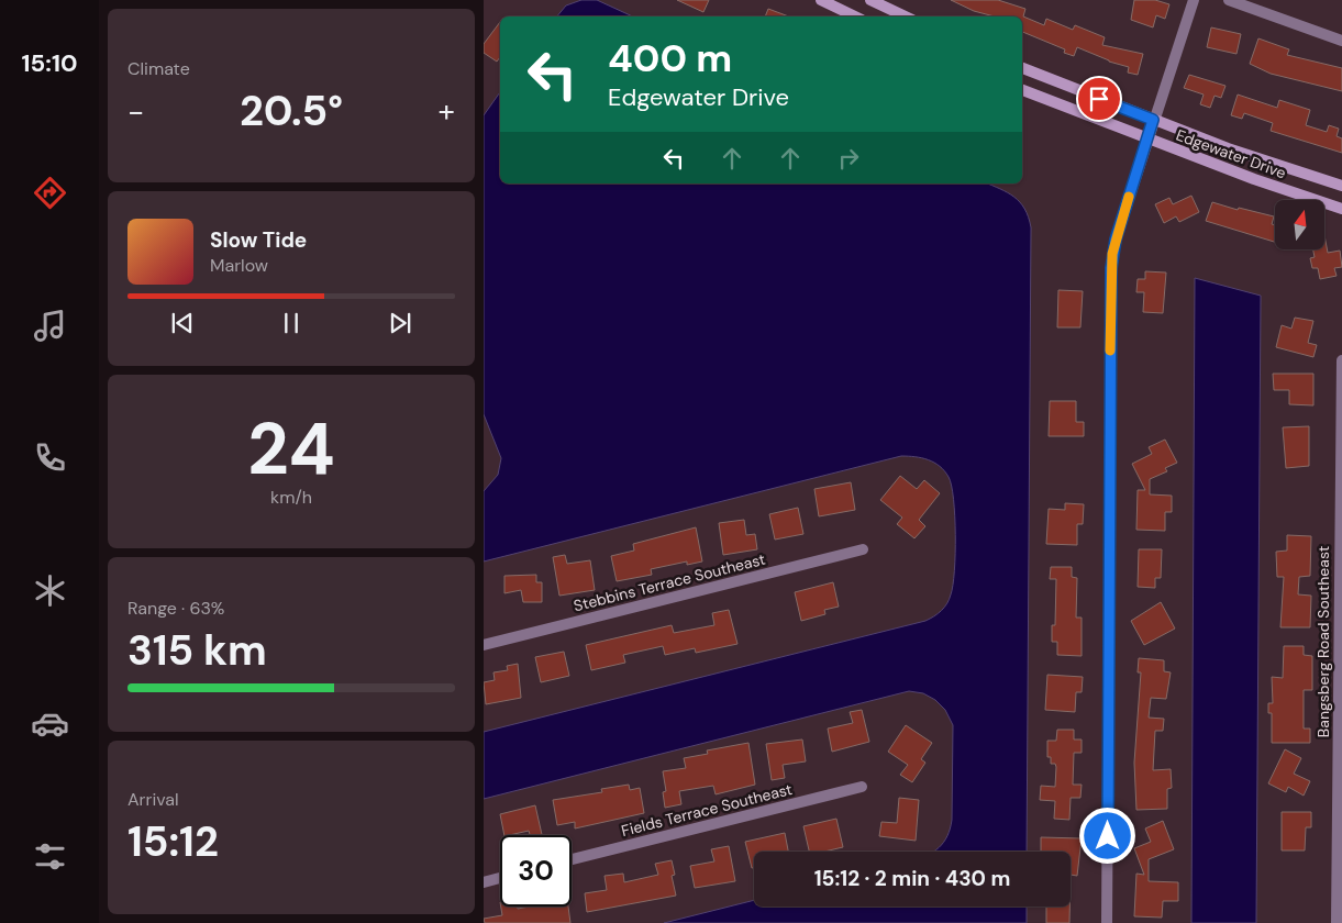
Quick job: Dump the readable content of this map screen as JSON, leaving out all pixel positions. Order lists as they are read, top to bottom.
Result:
{
  "streets": {
    "street": [
      "Edgewater Drive",
      "Stebbins Terrace Southeast",
      "Bangsberg Road Southeast",
      "Fields Terrace Southeast"
    ]
  },
  "north": "top",
  "page": {
    "tabs": "15:10",
    "tile": [
      "Climate",
      ["24", "km/h"],
      ["Range · 63%", "315 km"],
      ["Arrival", "15:12"]
    ],
    "turn": ["400 m", "Edgewater Drive"],
    "heat": ["−", "20.5°", "+"],
    "song": ["Slow Tide", "Marlow"],
    "limit": "30",
    "trip": "15:12 · 2 min · 430 m"
  }
}
